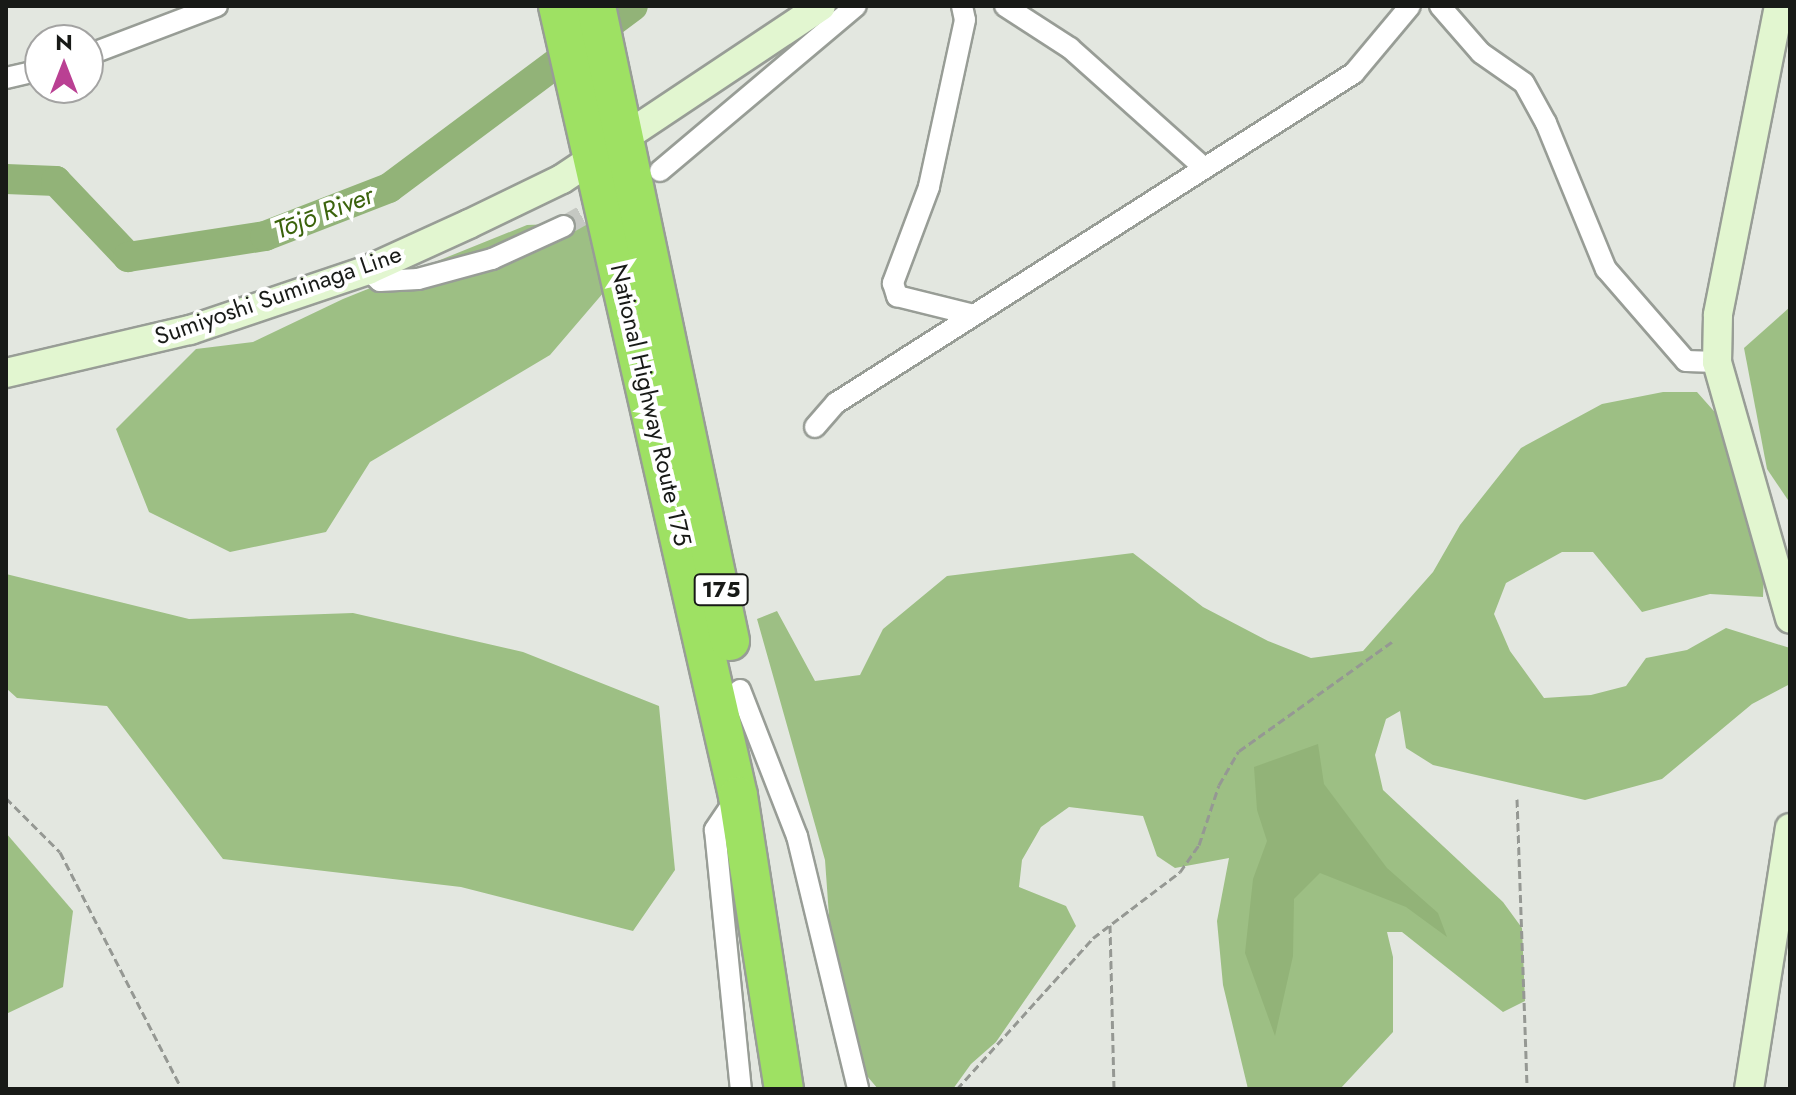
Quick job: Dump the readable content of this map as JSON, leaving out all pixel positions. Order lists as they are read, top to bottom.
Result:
{
  "streets": {
    "highway": ["National Highway Route 175", "175"],
    "street": ["Sumiyoshi Suminaga Line"]
  },
  "crossings": [
    ["Sumiyoshi Suminaga Line", "National Highway Route 175"]
  ],
  "water": ["Tōjō River"],
  "north": "top"
}
